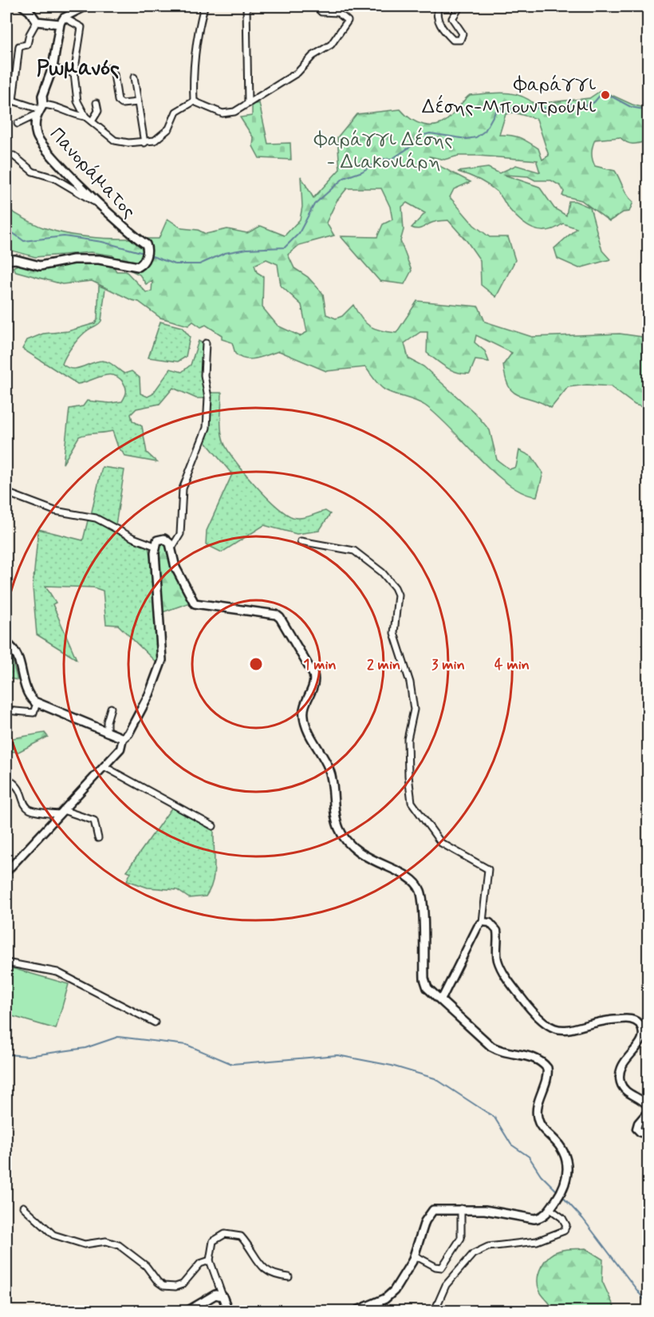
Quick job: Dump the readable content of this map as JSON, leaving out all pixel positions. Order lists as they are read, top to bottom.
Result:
{
  "streets": {
    "main road": ["Πανοράματος"]
  },
  "districts": ["Ρωμανός"],
  "parks": ["Φαράγγι Δέσης - Διακονιάρη"],
  "places": ["Φαράγγι Δέσης-Μπουντρούμι"],
  "rings": [
    "1 min",
    "2 min",
    "3 min",
    "4 min"
  ]
}
